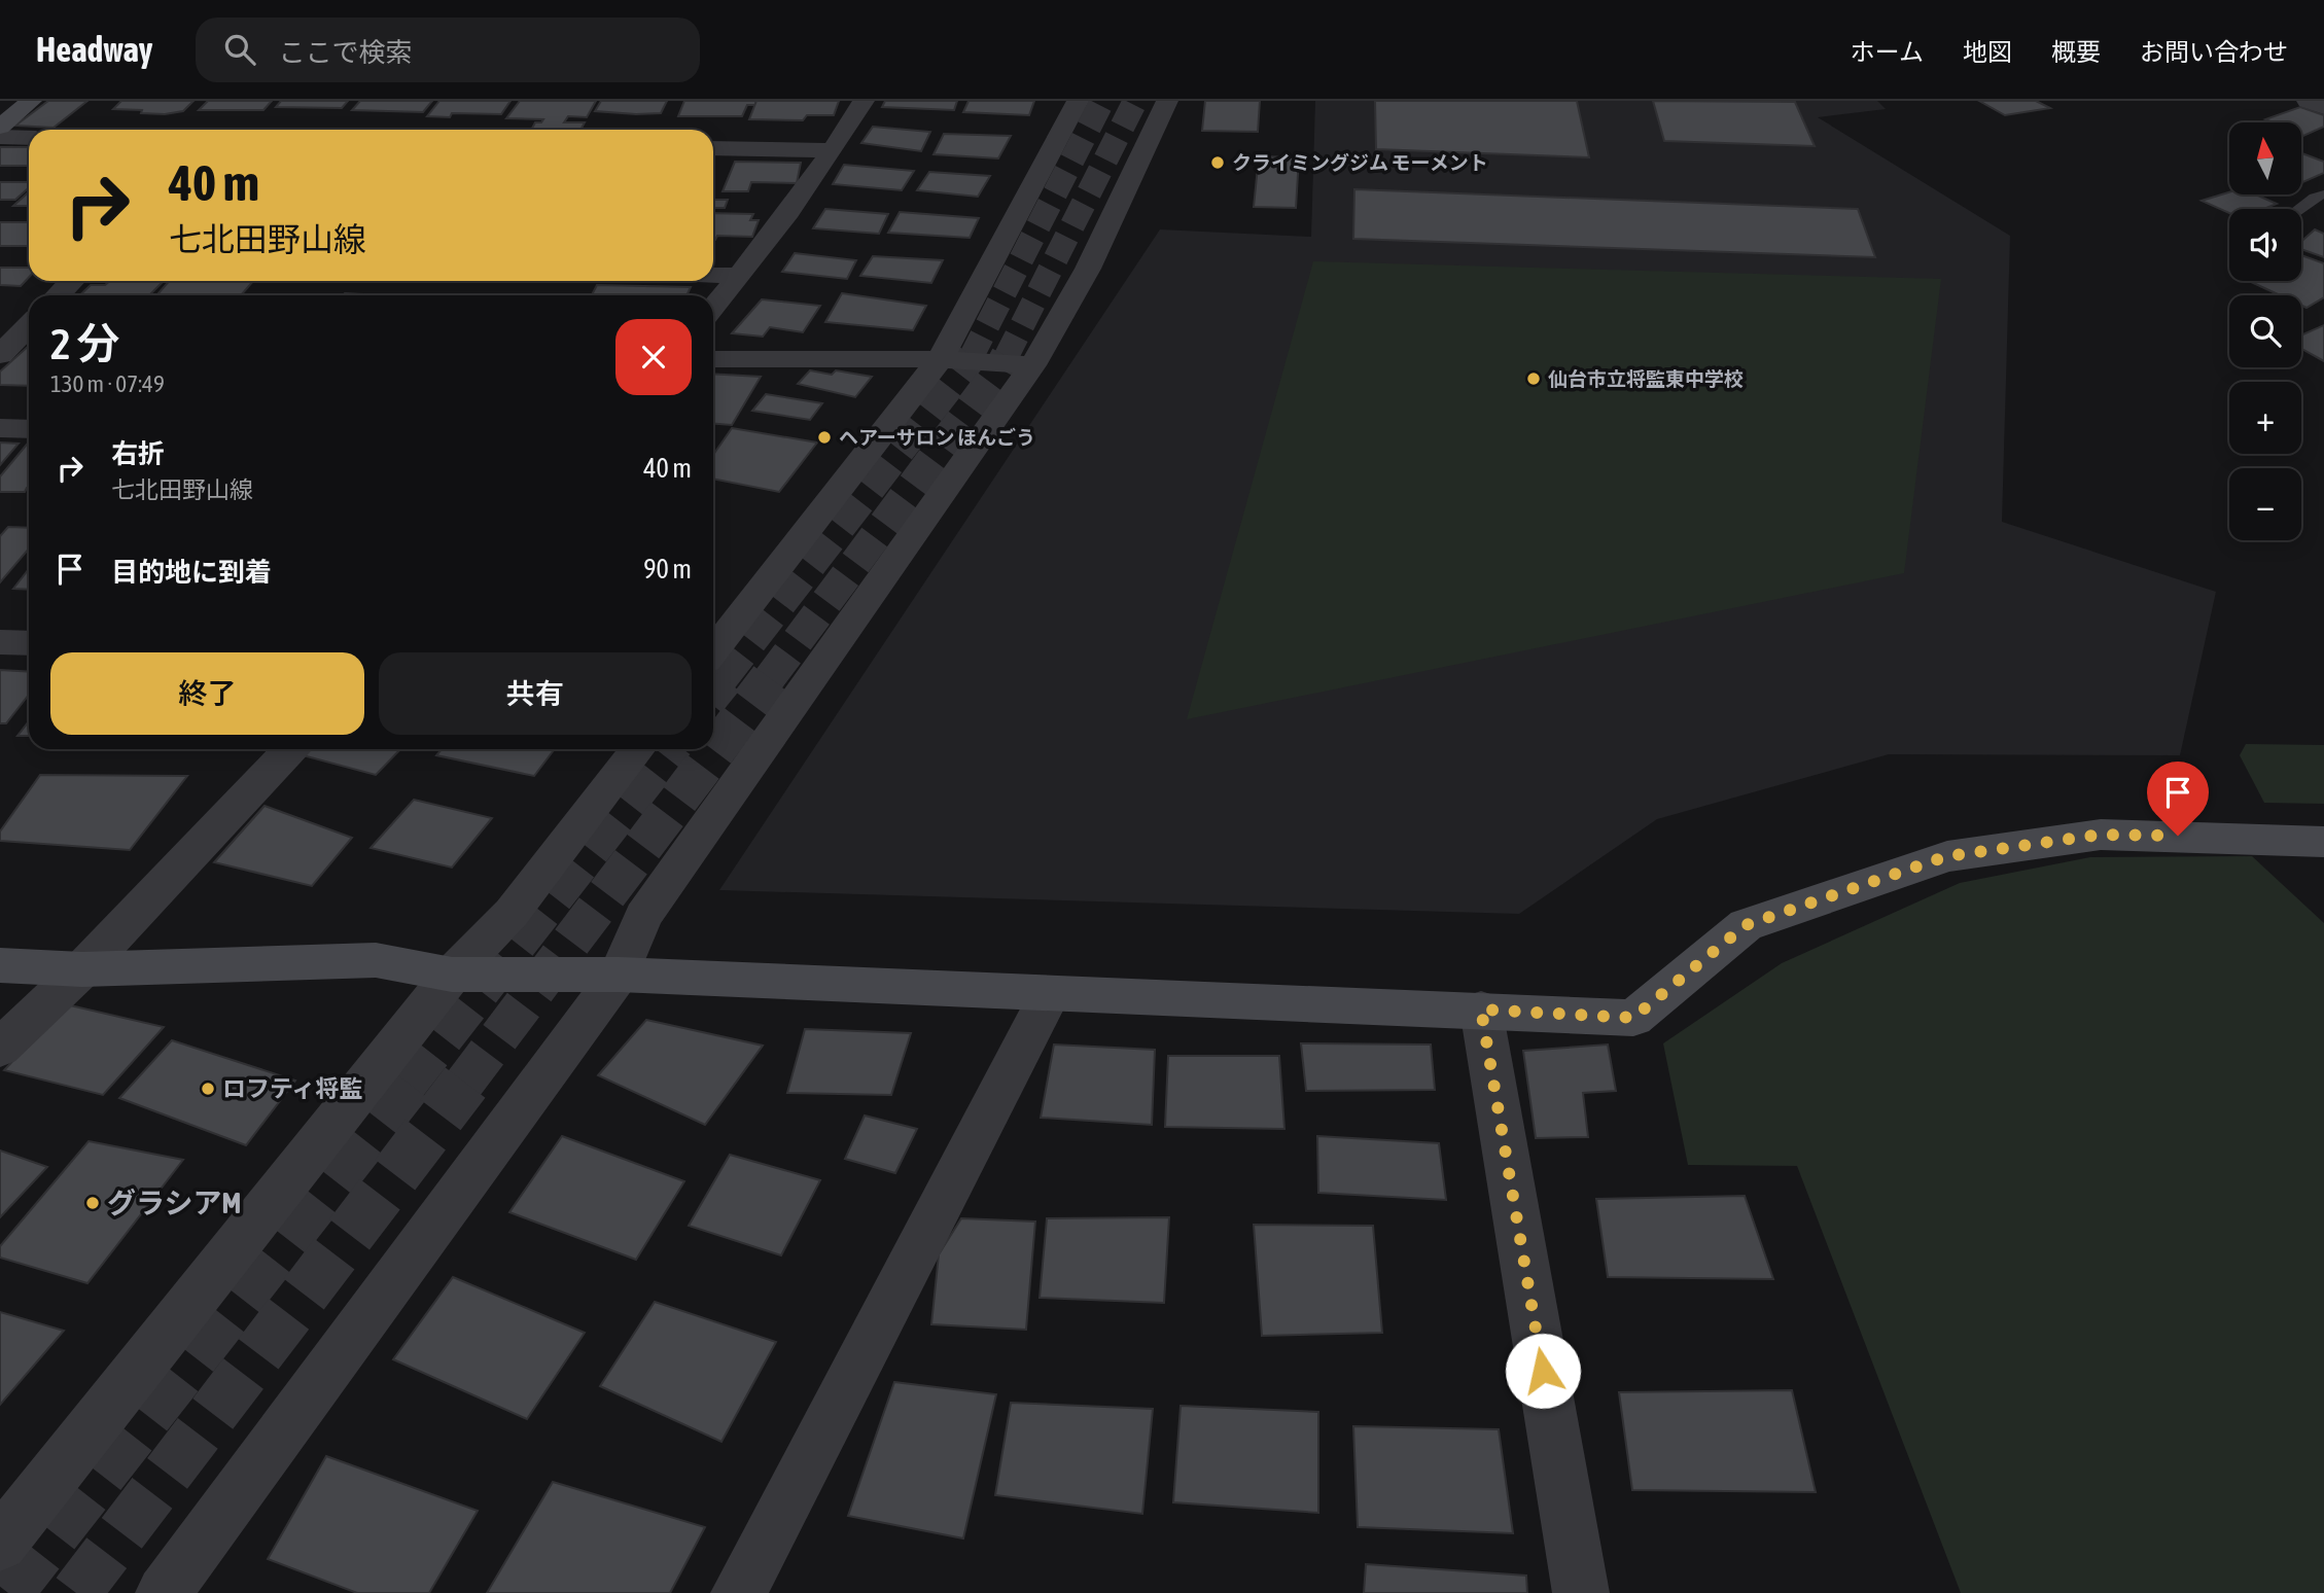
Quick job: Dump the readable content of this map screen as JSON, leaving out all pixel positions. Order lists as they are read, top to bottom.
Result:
{
  "places": [
    "クライミングジム モーメント",
    "仙台市立将監東中学校",
    "ヘアーサロン ほんごう",
    "ロフティ将監",
    "グラシアM"
  ],
  "north": "top",
  "page": {
    "header": "Headway",
    "search": "ここで検索",
    "nav": [
      "ホーム",
      "地図",
      "概要",
      "お問い合わせ"
    ],
    "map_buttons": ["+", "−"],
    "turn": ["40 m", "七北田野山線"],
    "heading": ["2 分", "130 m · 07:49"],
    "list": [
      {
        "name": "右折",
        "note": "七北田野山線",
        "value": "40 m"
      },
      {
        "name": "目的地に到着",
        "value": "90 m"
      }
    ],
    "buttons": ["終了", "共有"]
  }
}
